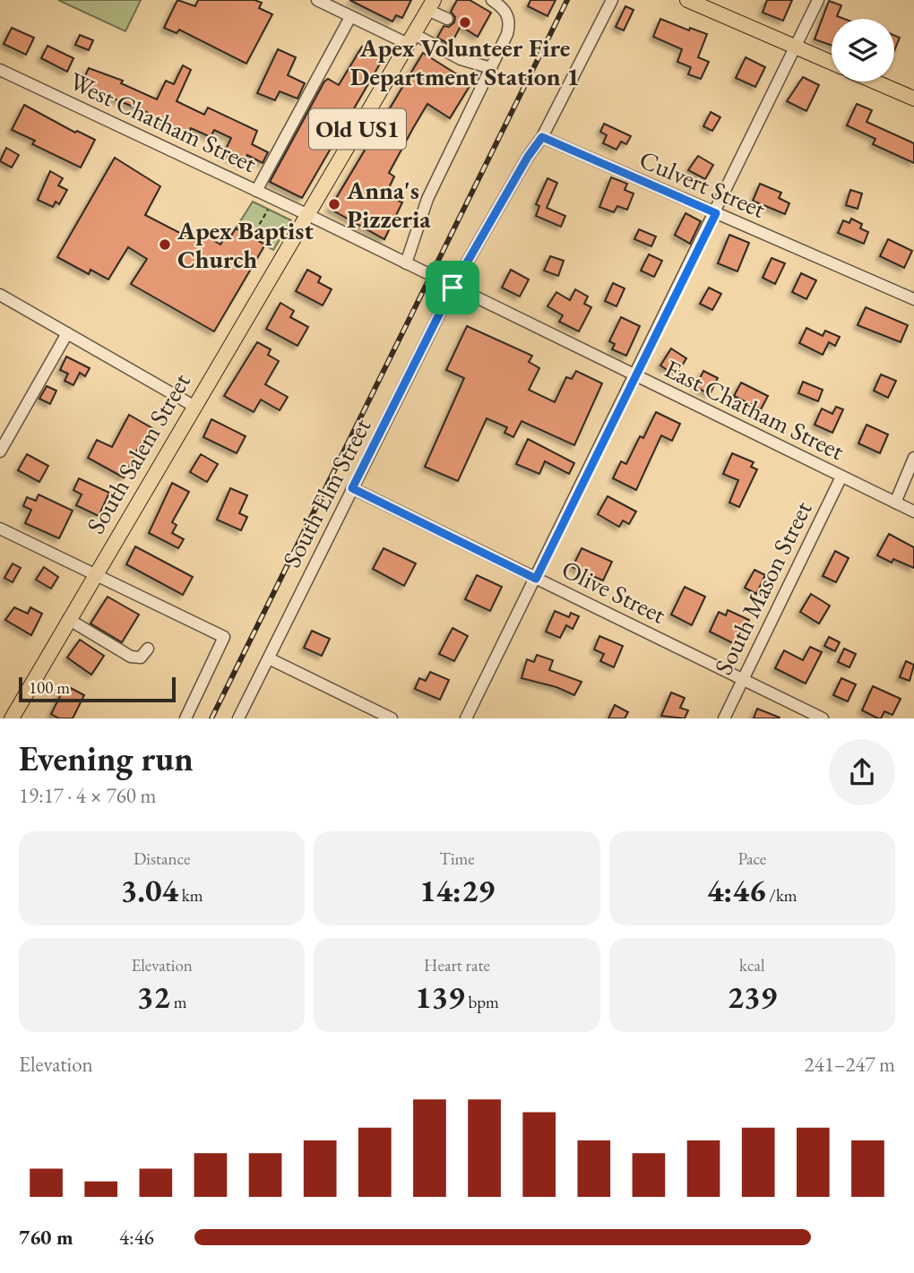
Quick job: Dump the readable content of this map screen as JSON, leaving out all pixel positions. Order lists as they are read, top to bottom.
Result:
{
  "streets": {
    "main road": ["Old US1", "South Salem Street"],
    "street": [
      "West Chatham Street",
      "Culvert Street",
      "East Chatham Street",
      "South Elm Street",
      "South Mason Street",
      "Olive Street"
    ]
  },
  "crossings": [
    ["West Chatham Street", "Old US1"],
    ["West Chatham Street", "East Chatham Street"],
    ["West Chatham Street", "South Salem Street"],
    ["Old US1", "East Chatham Street"],
    ["Old US1", "South Salem Street"],
    ["Culvert Street", "South Elm Street"],
    ["East Chatham Street", "South Salem Street"],
    ["East Chatham Street", "South Elm Street"],
    ["East Chatham Street", "South Mason Street"],
    ["South Elm Street", "Olive Street"],
    ["South Mason Street", "Olive Street"]
  ],
  "places": ["Apex Volunteer Fire Department Station 1", "Anna's Pizzeria", "Apex Baptist Church"],
  "scale_bar": "100 m",
  "page": {
    "scale": "100 m",
    "heading": ["Evening run", "19:17 · 4 × 760 m"],
    "stats": [
      ["Distance", "3.04 km"],
      ["Time", "14:29"],
      ["Pace", "4:46 /km"],
      ["Elevation", "32 m"],
      ["Heart rate", "139 bpm"],
      ["kcal", "239"]
    ],
    "chart": ["Elevation", "241–247 m"],
    "list": [
      {
        "name": "760 m",
        "note": "4:46"
      }
    ]
  }
}
